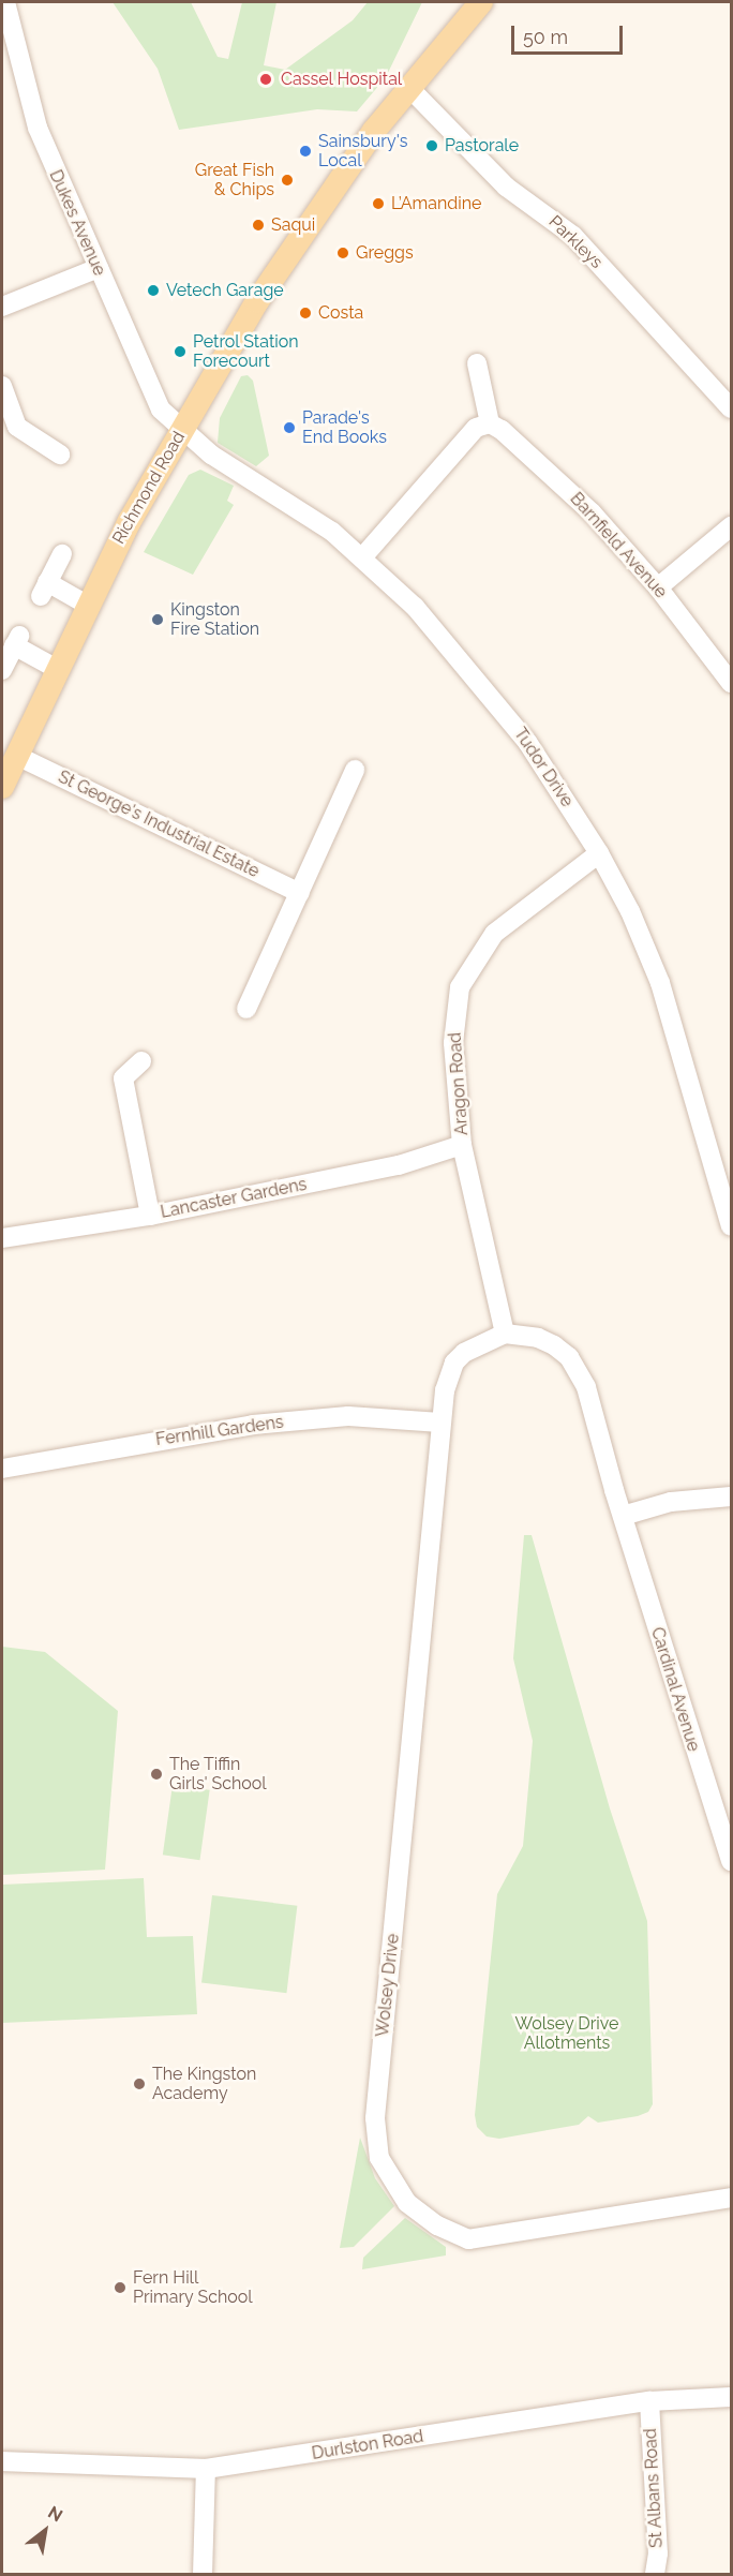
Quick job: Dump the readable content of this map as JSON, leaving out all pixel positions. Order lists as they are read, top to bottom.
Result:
{
  "streets": {
    "main road": ["Richmond Road"],
    "street": [
      "Dukes Avenue",
      "Parkleys",
      "Barnfield Avenue",
      "Tudor Drive",
      "St George's Industrial Estate",
      "Aragon Road",
      "Lancaster Gardens",
      "Fernhill Gardens",
      "Cardinal Avenue",
      "Wolsey Drive",
      "Durlston Road",
      "St Albans Road"
    ]
  },
  "crossings": [
    ["Dukes Avenue", "Richmond Road"],
    ["Dukes Avenue", "Tudor Drive"],
    ["Parkleys", "Richmond Road"],
    ["Richmond Road", "Tudor Drive"],
    ["Richmond Road", "St George's Industrial Estate"],
    ["Tudor Drive", "Aragon Road"],
    ["Aragon Road", "Lancaster Gardens"],
    ["Fernhill Gardens", "Wolsey Drive"],
    ["Durlston Road", "St Albans Road"]
  ],
  "parks": ["Wolsey Drive Allotments"],
  "places": [
    "Cassel Hospital",
    "Pastorale",
    "Sainsbury's Local",
    "Great Fish & Chips",
    "L’Amandine",
    "Saqui",
    "Greggs",
    "Vetech Garage",
    "Costa",
    "Petrol Station Forecourt",
    "Parade's End Books",
    "Kingston Fire Station",
    "The Tiffin Girls' School",
    "The Kingston Academy",
    "Fern Hill Primary School"
  ],
  "scale_bar": "50 m",
  "north": "top right"
}
